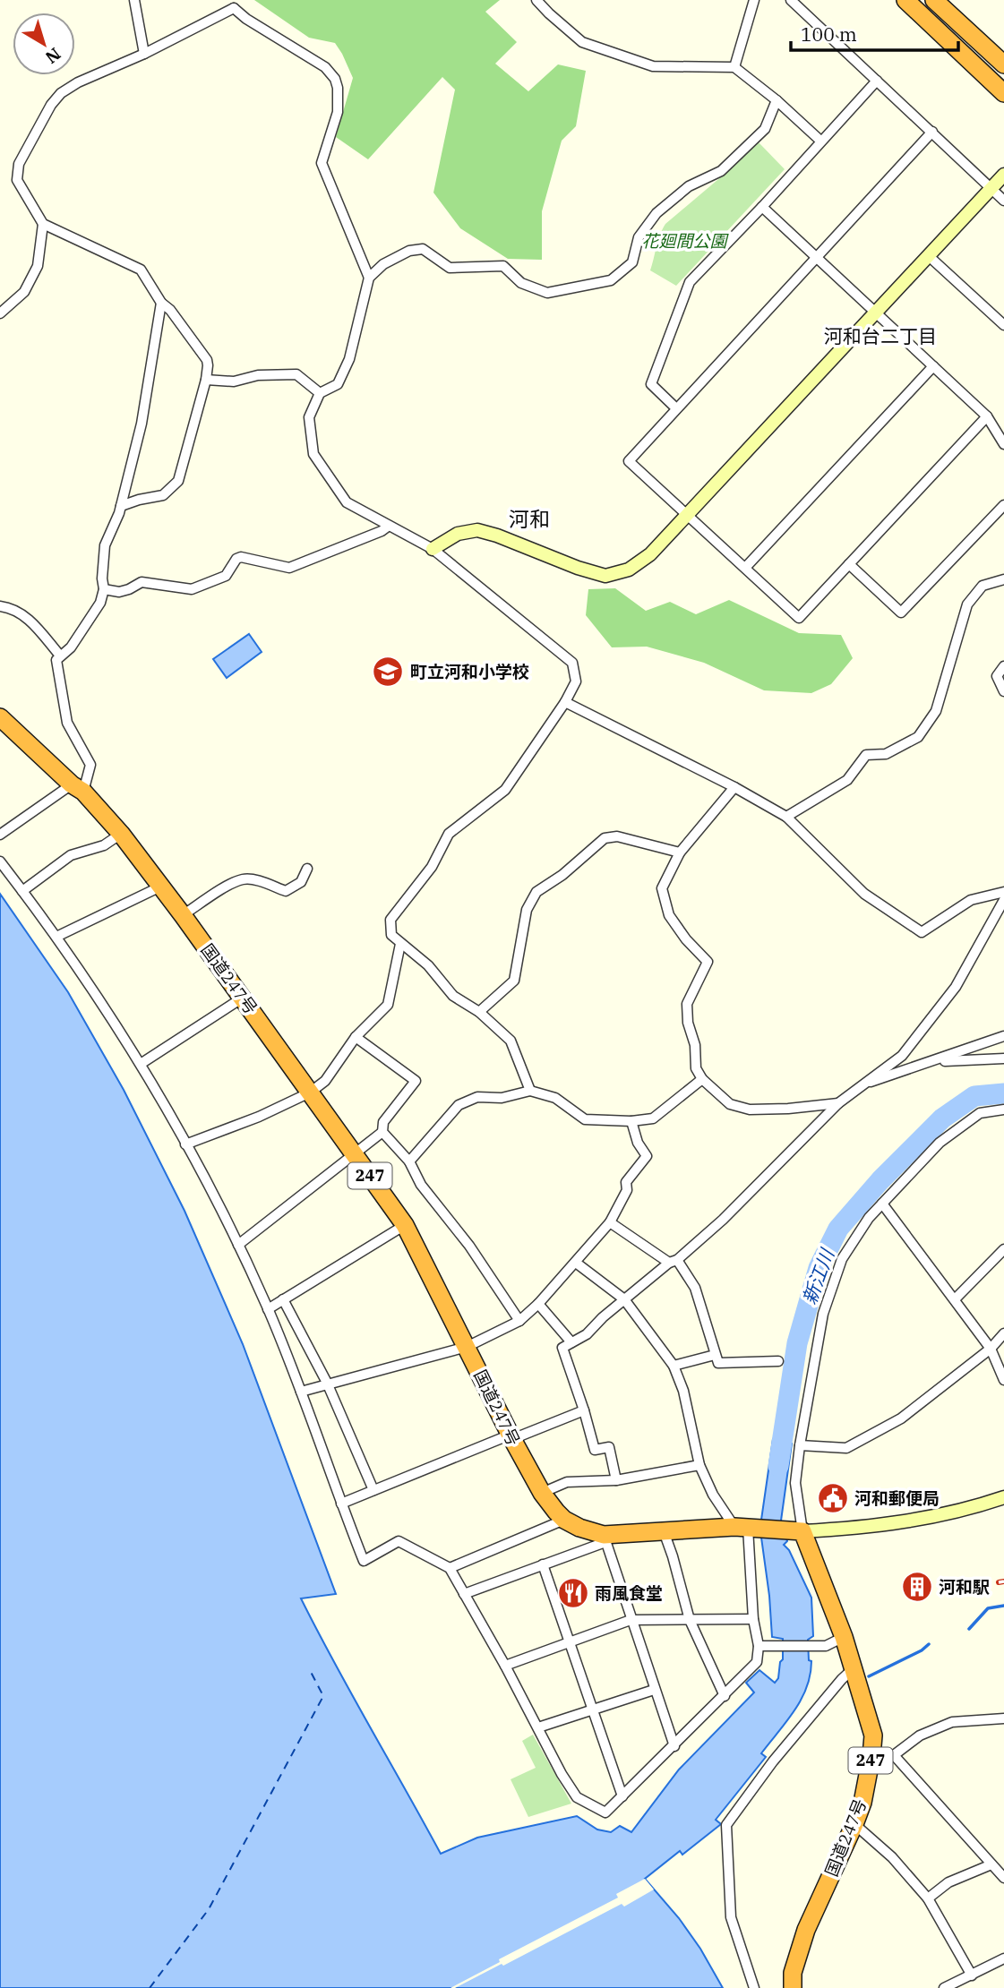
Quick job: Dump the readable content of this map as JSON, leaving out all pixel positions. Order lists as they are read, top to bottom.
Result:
{
  "streets": {
    "highway": ["国道247号", "247"]
  },
  "districts": ["河和台二丁目", "河和"],
  "water": ["新江川"],
  "parks": ["花廻間公園"],
  "places": {
    "school or university": ["町立河和小学校"],
    "public building": ["河和郵便局"],
    "building": ["河和駅"],
    "restaurant": ["雨風食堂"]
  },
  "scale_bar": "100 m",
  "north": "bottom right"
}
